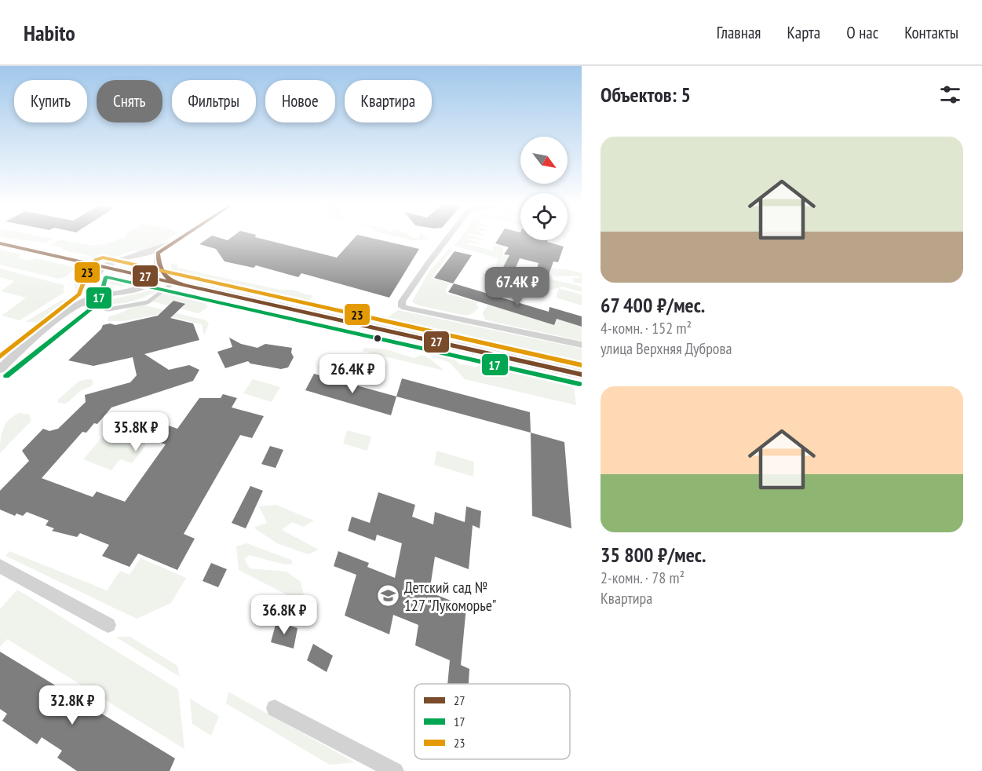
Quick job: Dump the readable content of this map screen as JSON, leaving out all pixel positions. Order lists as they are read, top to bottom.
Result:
{
  "places": {
    "school or university": ["Детский сад № 127 \"Лукоморье\""]
  },
  "lines": ["transit line 27", "transit line 23", "transit line 17"],
  "legend": ["27", "17", "23"],
  "north": "bottom right",
  "page": {
    "header": "Habito",
    "nav": [
      "Главная",
      "Карта",
      "О нас",
      "Контакты"
    ],
    "heading": "Объектов: 5",
    "chip": [
      "Купить",
      "Снять",
      "Фильтры",
      "Новое",
      "Квартира"
    ],
    "list": [
      {
        "name": "67 400 ₽/мес.",
        "note": "4-комн. · 152 m² · улица Верхняя Дуброва"
      },
      {
        "name": "35 800 ₽/мес.",
        "note": "2-комн. · 78 m² · Квартира"
      }
    ],
    "price": [
      "67.4K ₽",
      "26.4K ₽",
      "35.8K ₽",
      "36.8K ₽",
      "32.8K ₽"
    ]
  }
}
